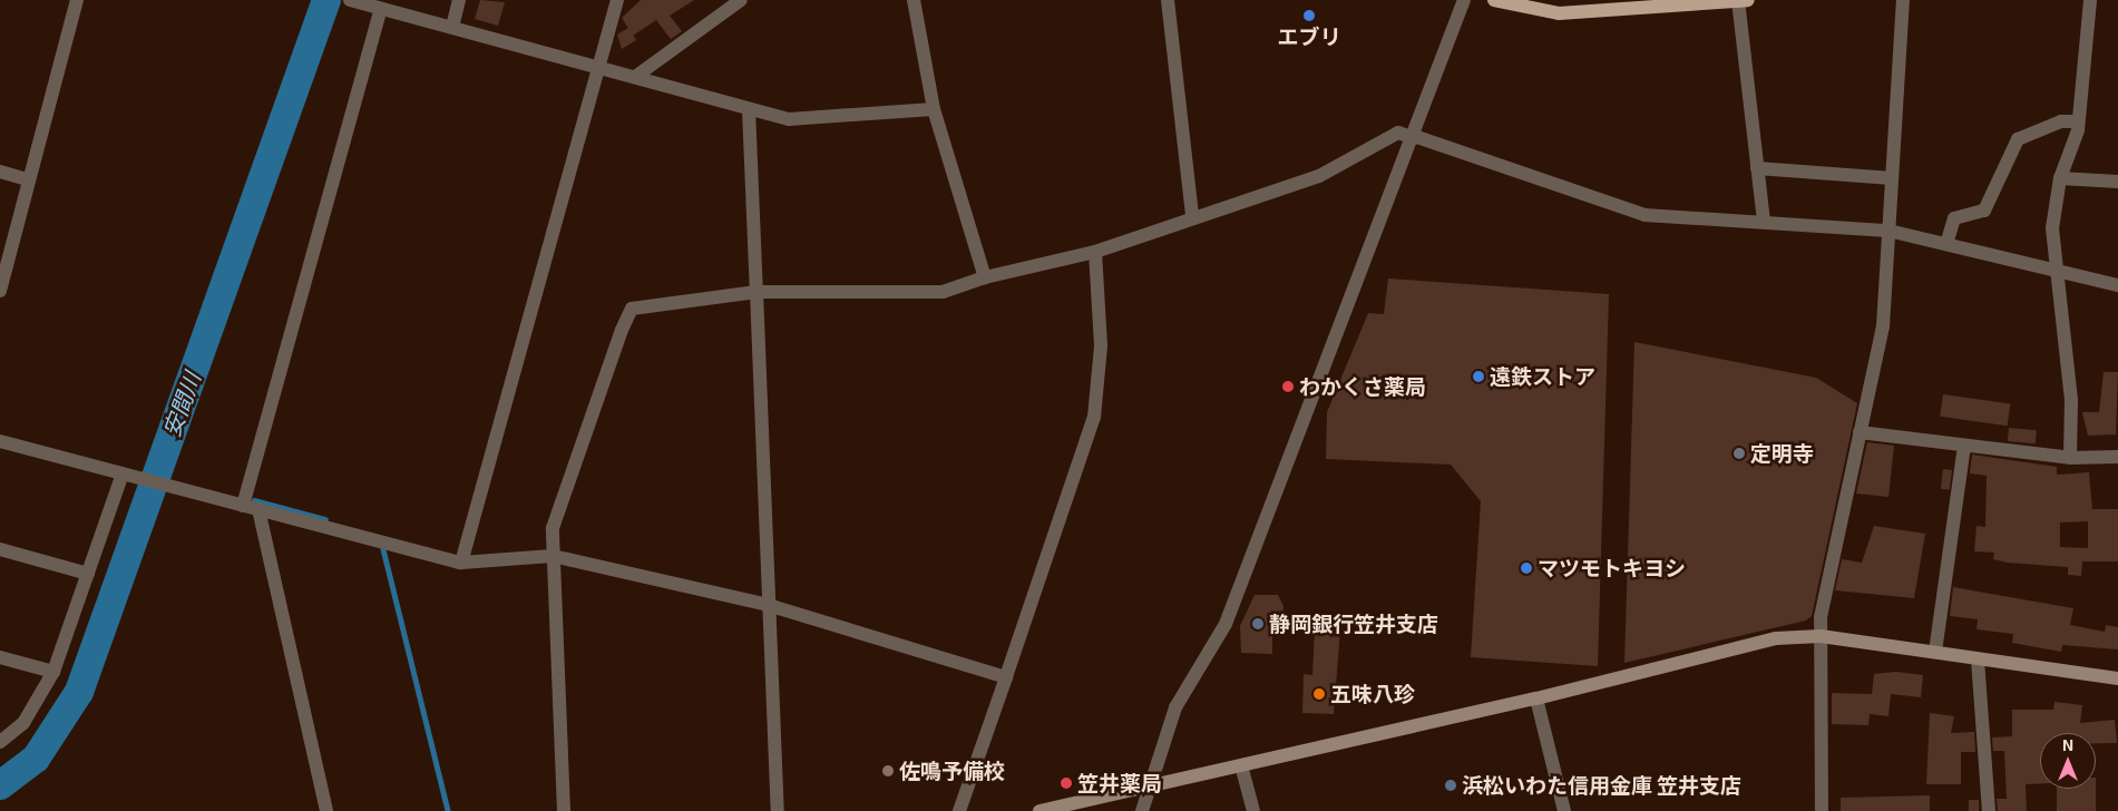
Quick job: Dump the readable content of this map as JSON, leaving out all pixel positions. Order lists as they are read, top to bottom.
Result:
{
  "water": ["安間川"],
  "places": [
    "エブリ",
    "遠鉄ストア",
    "わかくさ薬局",
    "定明寺",
    "マツモトキヨシ",
    "静岡銀行笠井支店",
    "五味八珍",
    "佐鳴予備校",
    "笠井薬局",
    "浜松いわた信用金庫 笠井支店"
  ],
  "north": "top"
}
